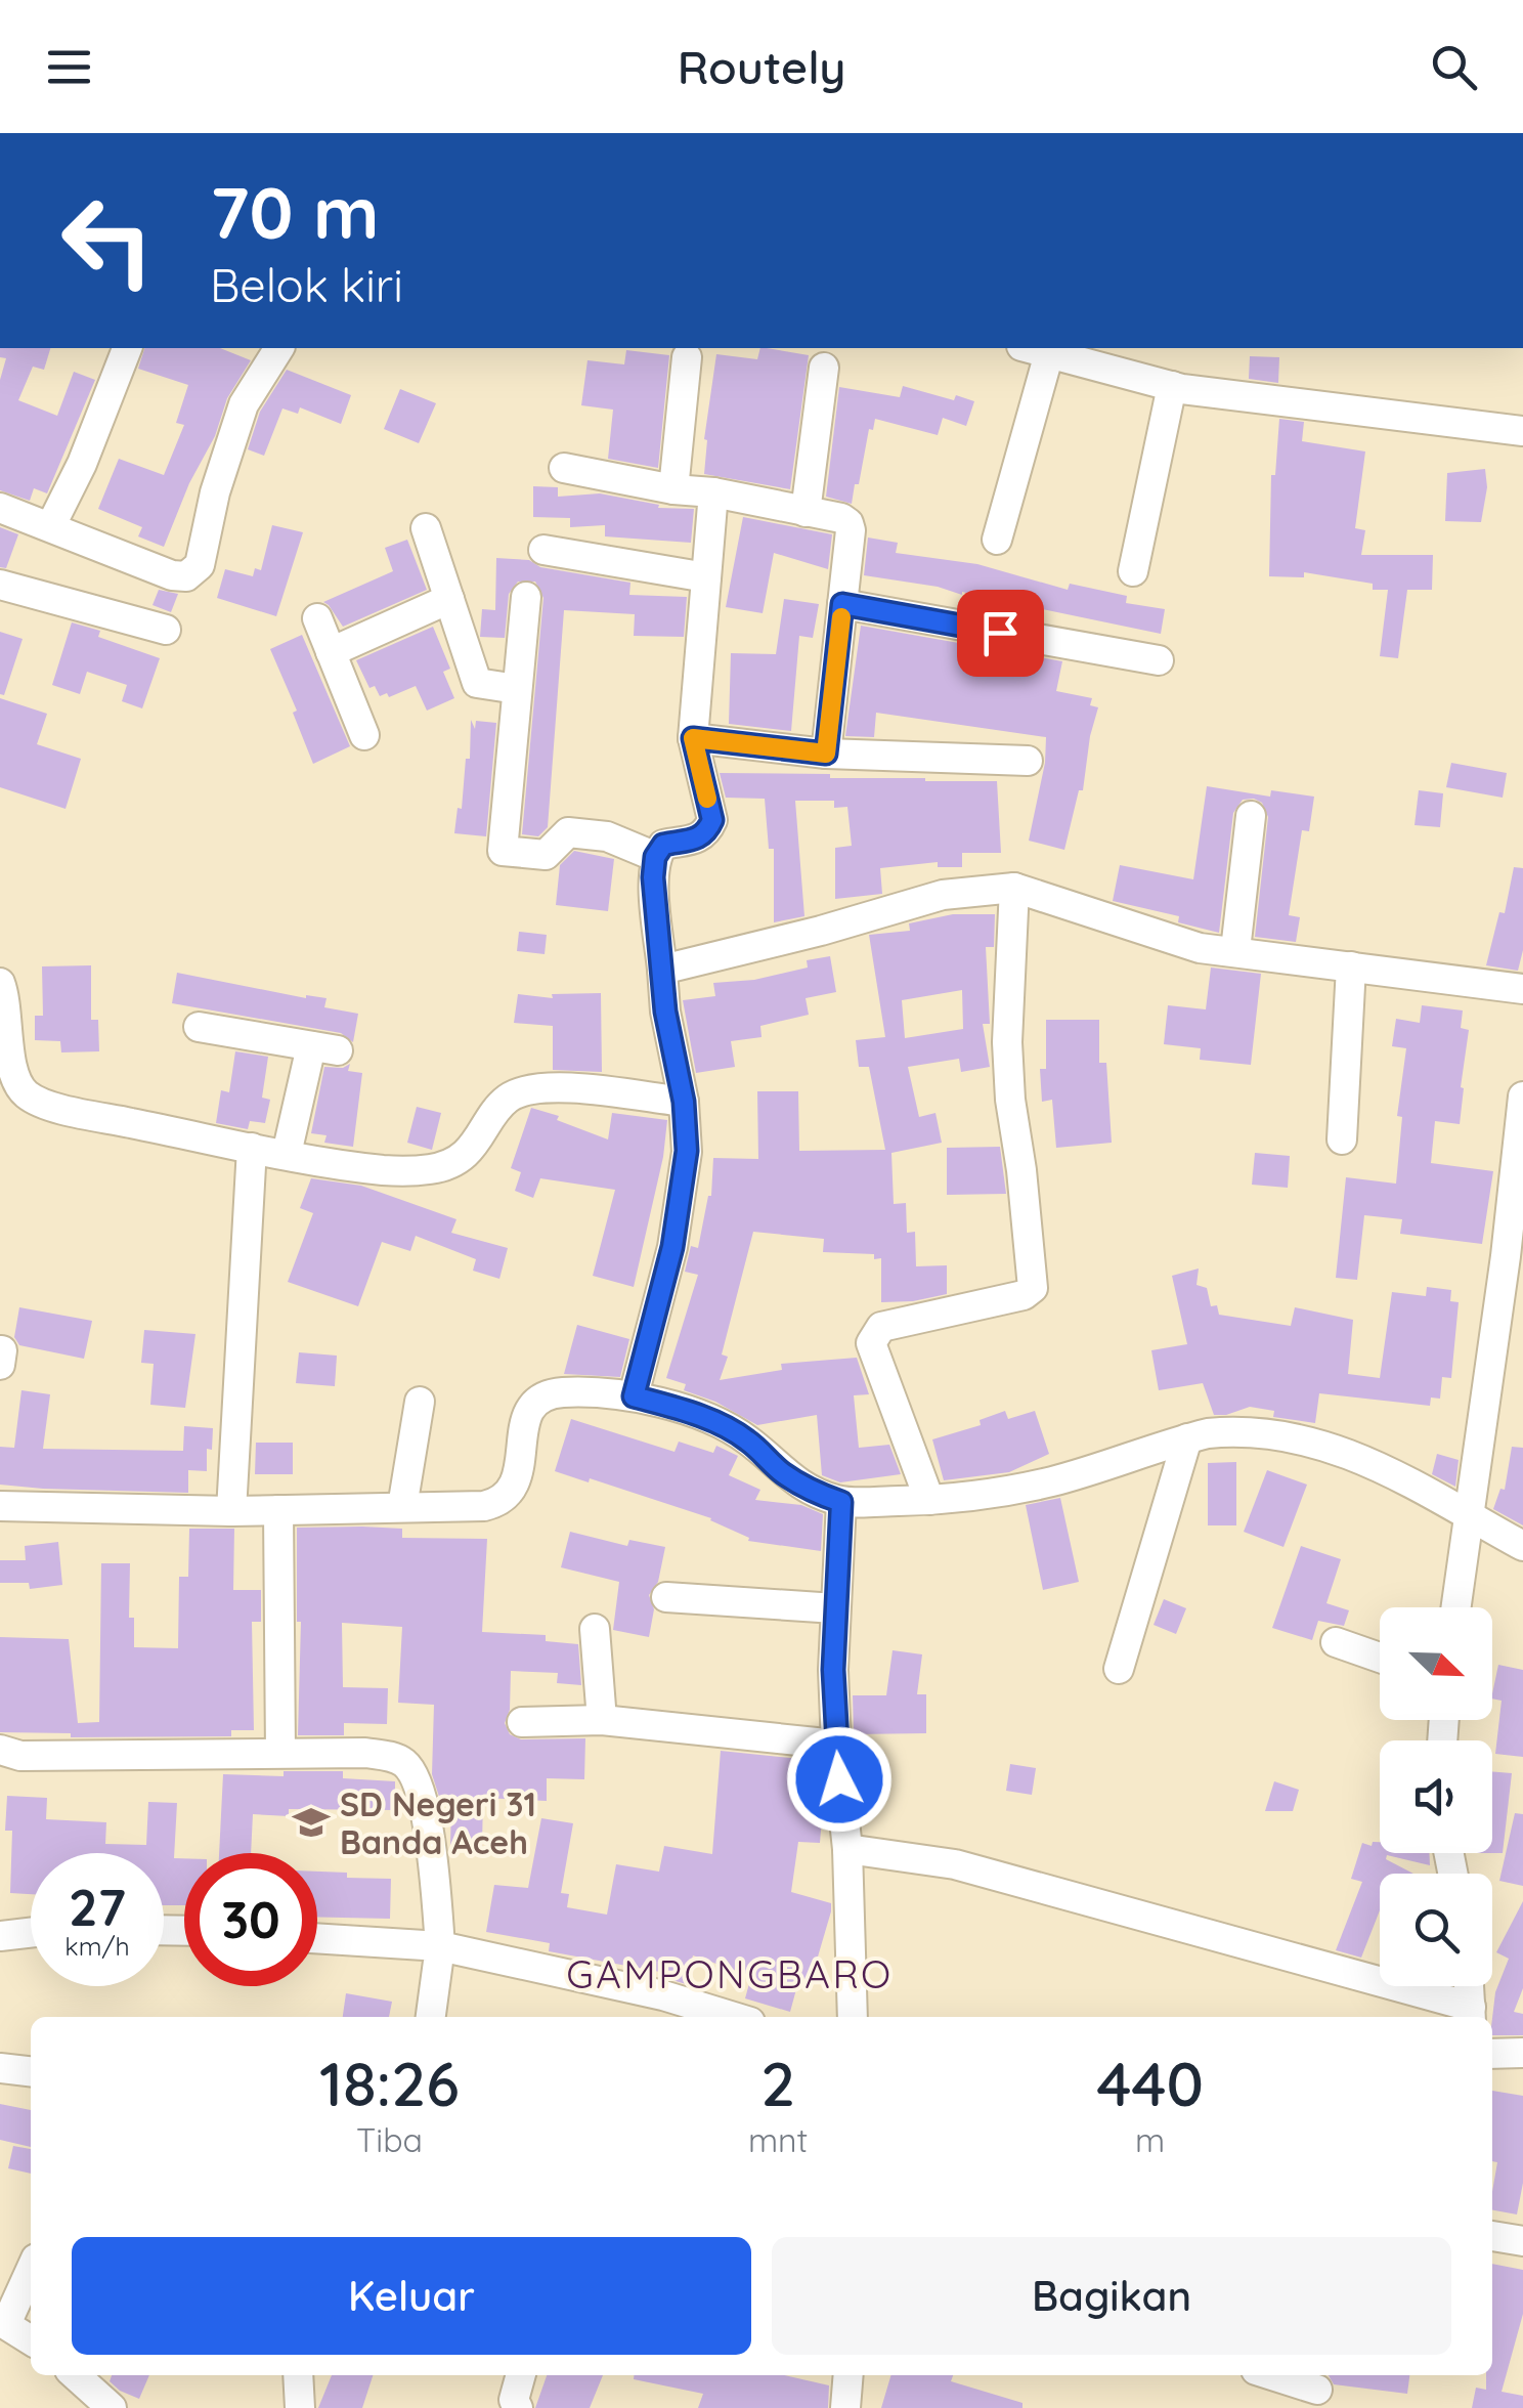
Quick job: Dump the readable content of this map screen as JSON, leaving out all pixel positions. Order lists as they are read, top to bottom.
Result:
{
  "districts": ["GAMPONGBARO"],
  "places": {
    "school or university": ["SD Negeri 31 Banda Aceh"]
  },
  "north": "bottom right",
  "page": {
    "header": "Routely",
    "turn": ["70 m", "Belok kiri"],
    "speed": "27 km/h",
    "limit": "30",
    "eta": [
      "18:26",
      "Tiba",
      "2",
      "mnt",
      "440",
      "m"
    ],
    "buttons": ["Keluar", "Bagikan"]
  }
}
